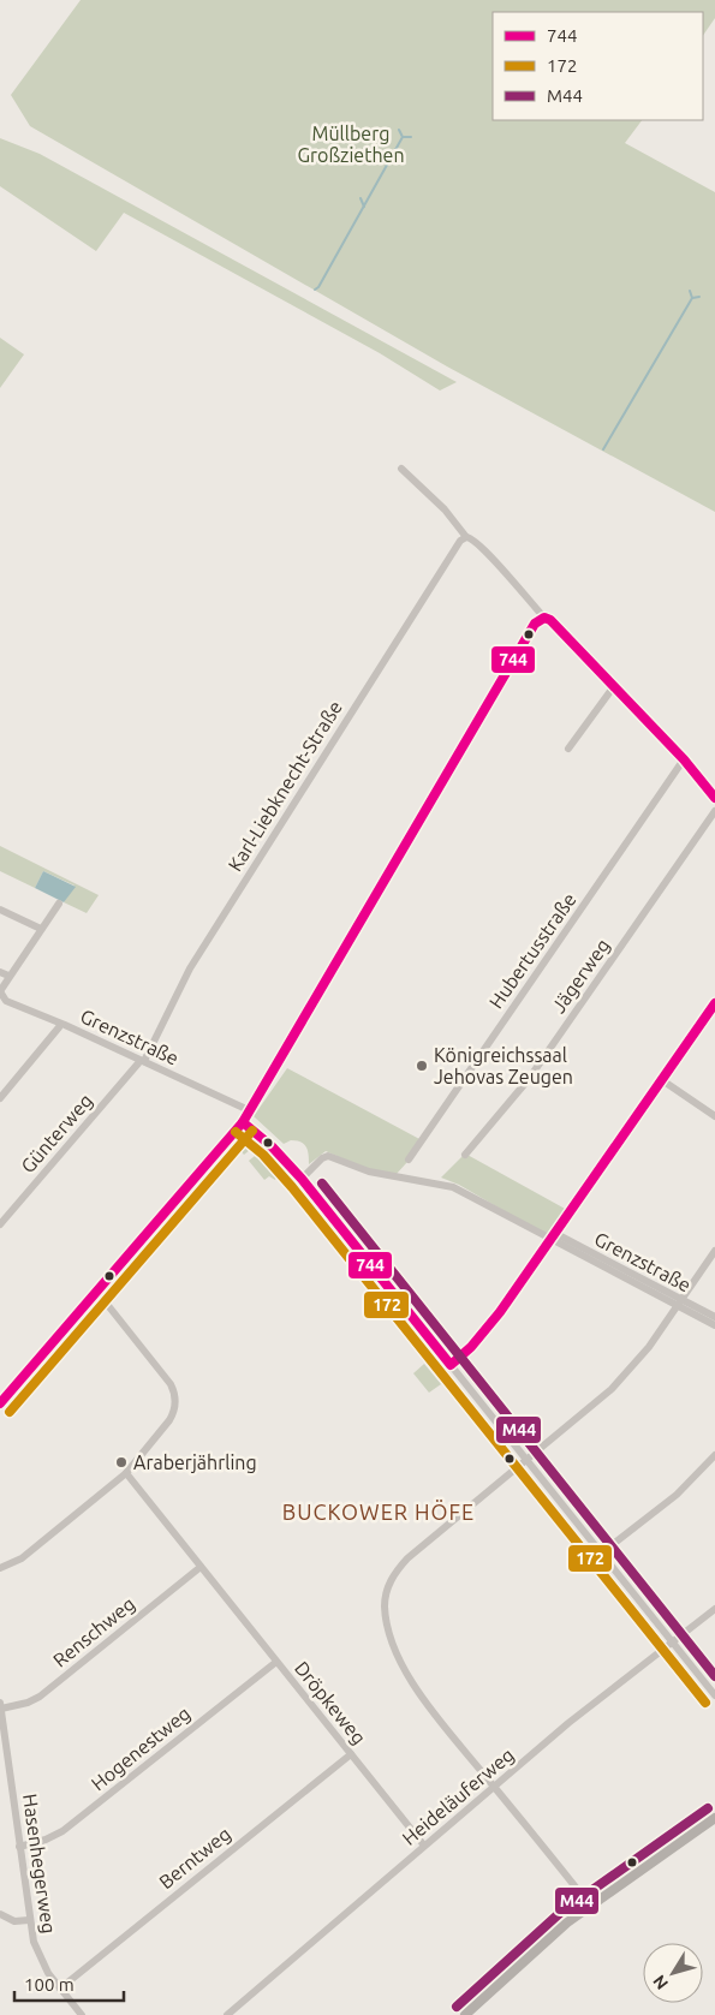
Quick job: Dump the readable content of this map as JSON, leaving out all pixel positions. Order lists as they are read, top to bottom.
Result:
{
  "streets": {
    "street": [
      "Karl-Liebknecht-Straße",
      "Hubertusstraße",
      "Jägerweg",
      "Grenzstraße",
      "Günterweg",
      "Renschweg",
      "Dröpkeweg",
      "Hogenestweg",
      "Heideläuferweg",
      "Berntweg",
      "Hasenhegerweg"
    ]
  },
  "crossings": [
    ["Karl-Liebknecht-Straße", "Grenzstraße"],
    ["Karl-Liebknecht-Straße", "Günterweg"],
    ["Grenzstraße", "Günterweg"],
    ["Renschweg", "Dröpkeweg"],
    ["Renschweg", "Hasenhegerweg"],
    ["Dröpkeweg", "Hogenestweg"],
    ["Dröpkeweg", "Heideläuferweg"],
    ["Dröpkeweg", "Berntweg"],
    ["Hogenestweg", "Hasenhegerweg"],
    ["Berntweg", "Hasenhegerweg"]
  ],
  "districts": ["BUCKOWER HÖFE"],
  "parks": ["Müllberg Großziethen"],
  "places": ["Königreichssaal Jehovas Zeugen", "Araberjährling"],
  "lines": ["transit line 744", "transit line 172", "transit line M44"],
  "legend": ["744", "172", "M44"],
  "scale_bar": "100 m",
  "north": "bottom left"
}
